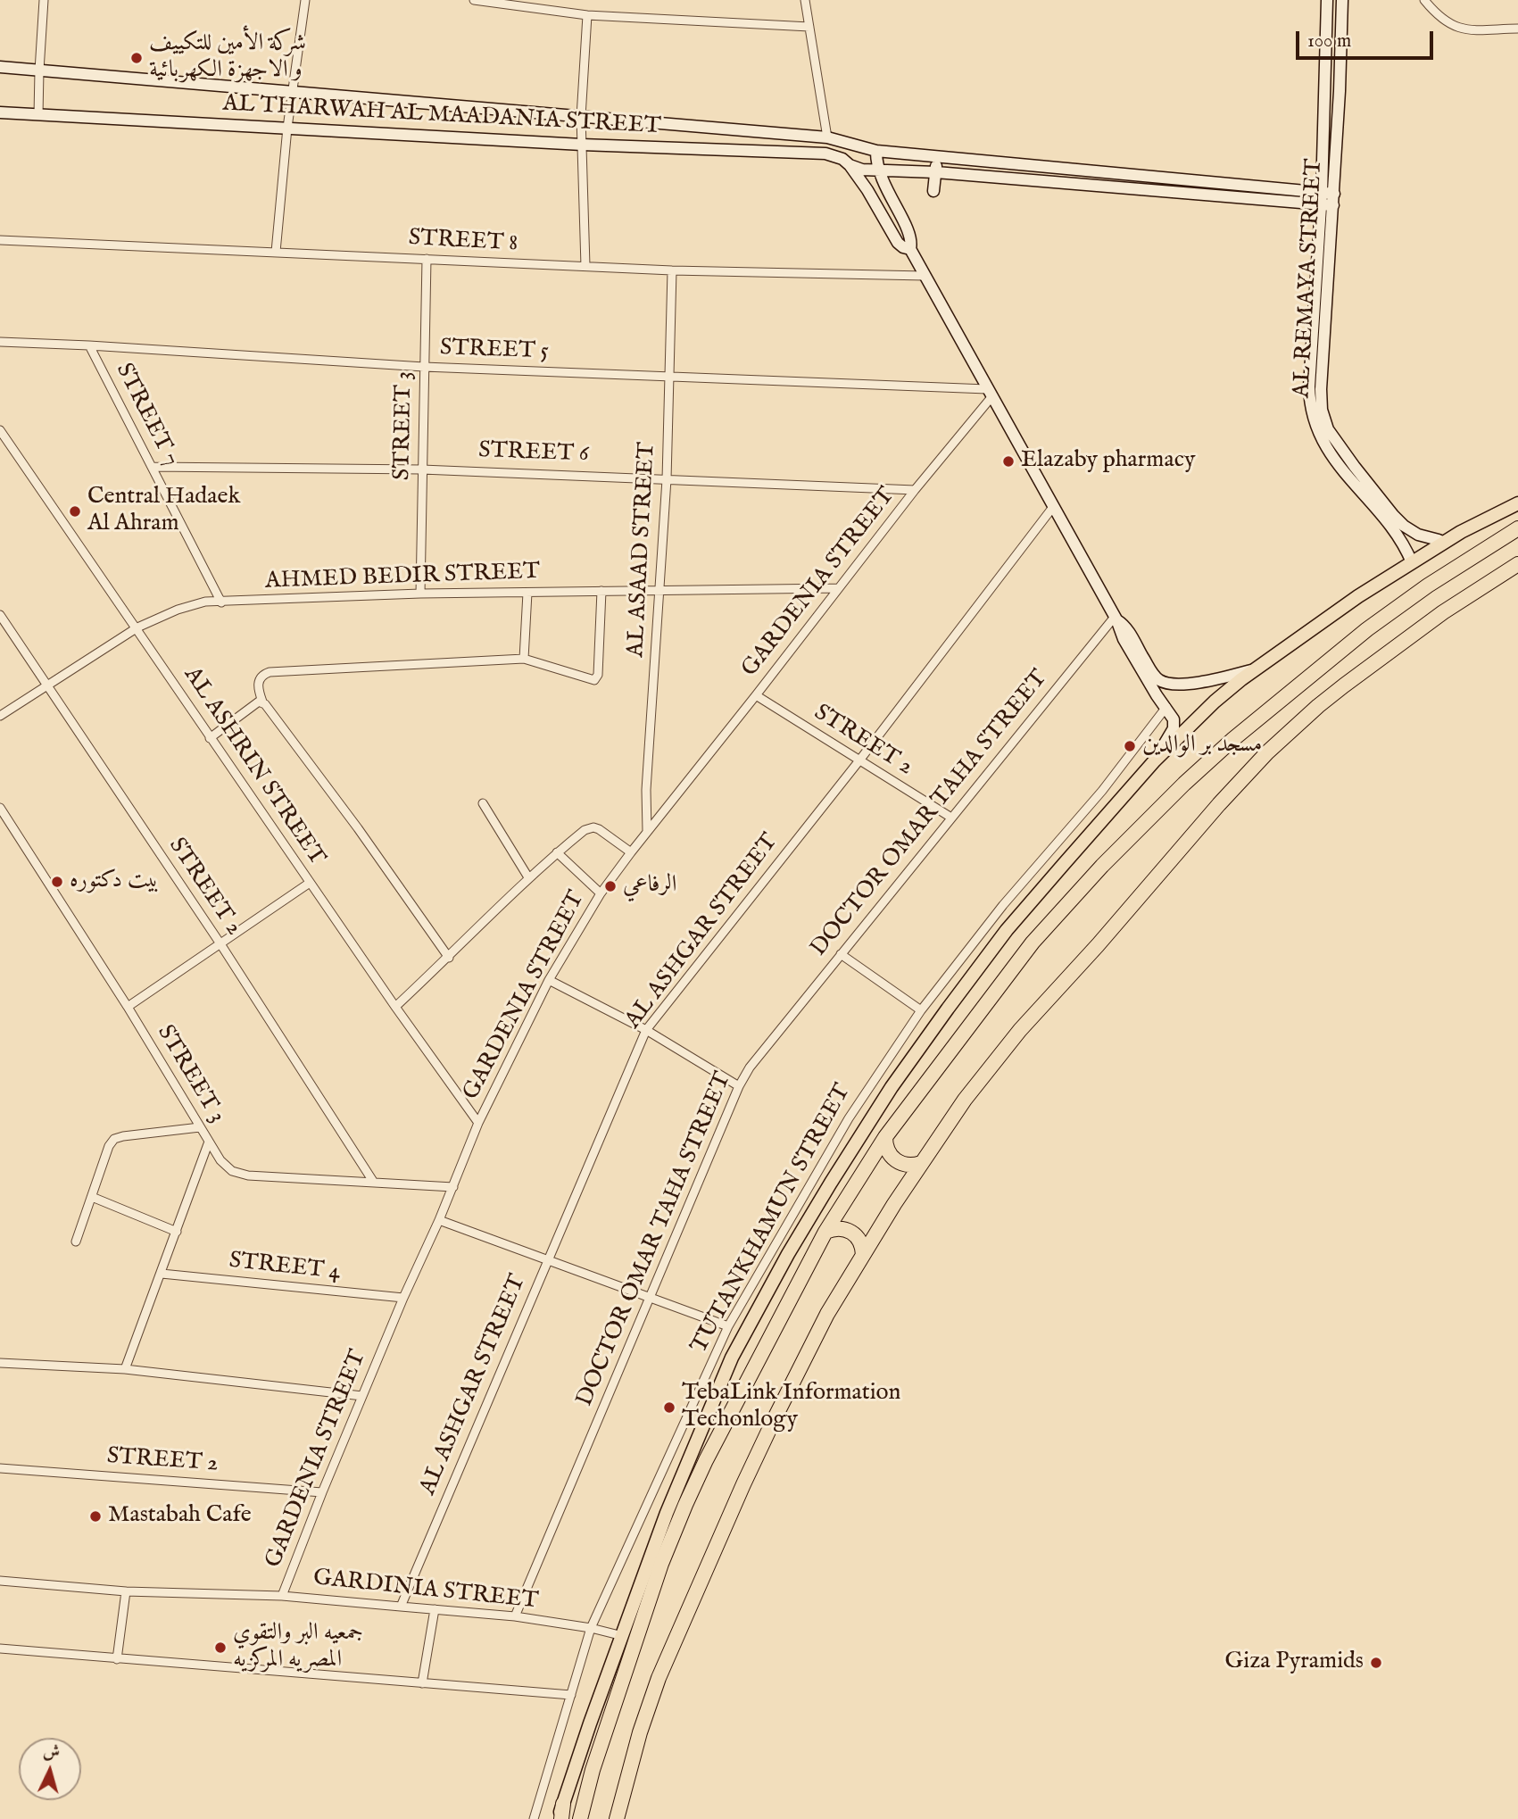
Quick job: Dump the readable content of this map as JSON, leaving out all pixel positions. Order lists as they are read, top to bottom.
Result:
{
  "streets": {
    "street": [
      "AL THARWAH AL MAADANIA STREET",
      "STREET 8",
      "AL REMAYA STREET",
      "STREET 5",
      "STREET 7",
      "STREET 3",
      "STREET 6",
      "AL ASAAD STREET",
      "AHMED BEDIR STREET",
      "GARDENIA STREET",
      "STREET 2",
      "AL ASHRIN STREET",
      "DOCTOR OMAR TAHA STREET",
      "AL ASHGAR STREET",
      "TUTANKHAMUN STREET",
      "STREET 4",
      "GARDINIA STREET"
    ]
  },
  "crossings": [
    ["AL THARWAH AL MAADANIA STREET", "AL REMAYA STREET"],
    ["STREET 8", "STREET 3"],
    ["STREET 8", "AL ASAAD STREET"],
    ["STREET 5", "STREET 7"],
    ["STREET 5", "STREET 3"],
    ["STREET 5", "AL ASAAD STREET"],
    ["STREET 5", "GARDENIA STREET"],
    ["STREET 7", "STREET 6"],
    ["STREET 7", "AHMED BEDIR STREET"],
    ["STREET 3", "STREET 6"],
    ["STREET 3", "AHMED BEDIR STREET"],
    ["STREET 3", "GARDENIA STREET"],
    ["STREET 3", "STREET 2"],
    ["STREET 6", "AL ASAAD STREET"],
    ["STREET 6", "GARDENIA STREET"],
    ["AL ASAAD STREET", "AHMED BEDIR STREET"],
    ["AL ASAAD STREET", "GARDENIA STREET"],
    ["AHMED BEDIR STREET", "GARDENIA STREET"],
    ["AHMED BEDIR STREET", "STREET 2"],
    ["AHMED BEDIR STREET", "AL ASHRIN STREET"],
    ["GARDENIA STREET", "STREET 2"],
    ["GARDENIA STREET", "AL ASHRIN STREET"],
    ["GARDENIA STREET", "STREET 4"],
    ["GARDENIA STREET", "GARDINIA STREET"],
    ["STREET 2", "DOCTOR OMAR TAHA STREET"],
    ["STREET 2", "AL ASHGAR STREET"],
    ["DOCTOR OMAR TAHA STREET", "GARDINIA STREET"],
    ["AL ASHGAR STREET", "GARDINIA STREET"],
    ["TUTANKHAMUN STREET", "GARDINIA STREET"]
  ],
  "places": [
    "شركة الأمين للتكييف و الاجهزة الكهربائية",
    "Elazaby pharmacy",
    "Central Hadaek Al Ahram",
    "مسجد بر الوالدين",
    "بيت دكتوره",
    "الرفاعي",
    "TebaLink Information Techonlogy",
    "Mastabah Cafe",
    "جمعيه البر والتقوي المصريه المركزيه",
    "Giza Pyramids"
  ],
  "scale_bar": "100 m",
  "north": "top"
}
